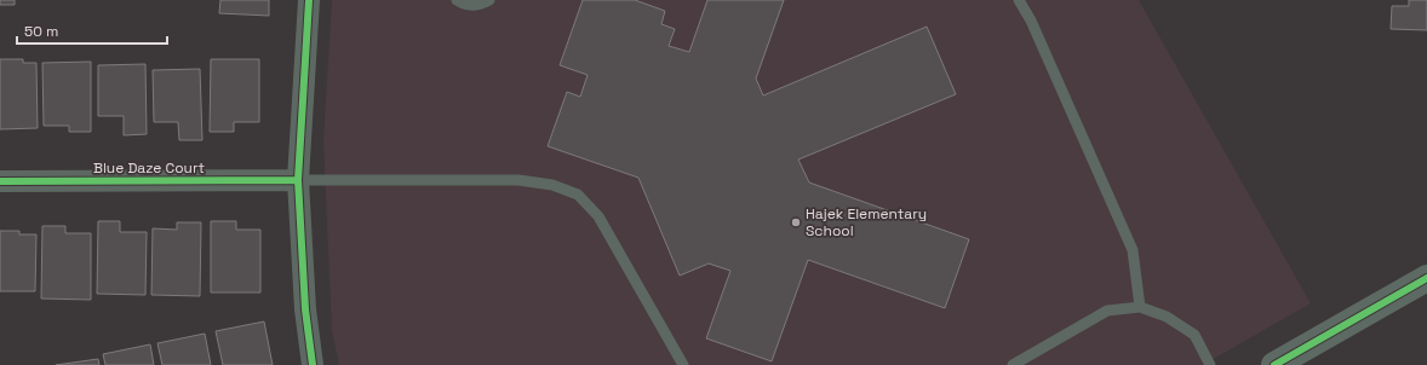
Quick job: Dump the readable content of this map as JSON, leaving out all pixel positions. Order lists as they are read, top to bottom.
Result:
{
  "streets": {
    "street": ["Blue Daze Court"]
  },
  "places": ["Hajek Elementary School"],
  "scale_bar": "50 m"
}
